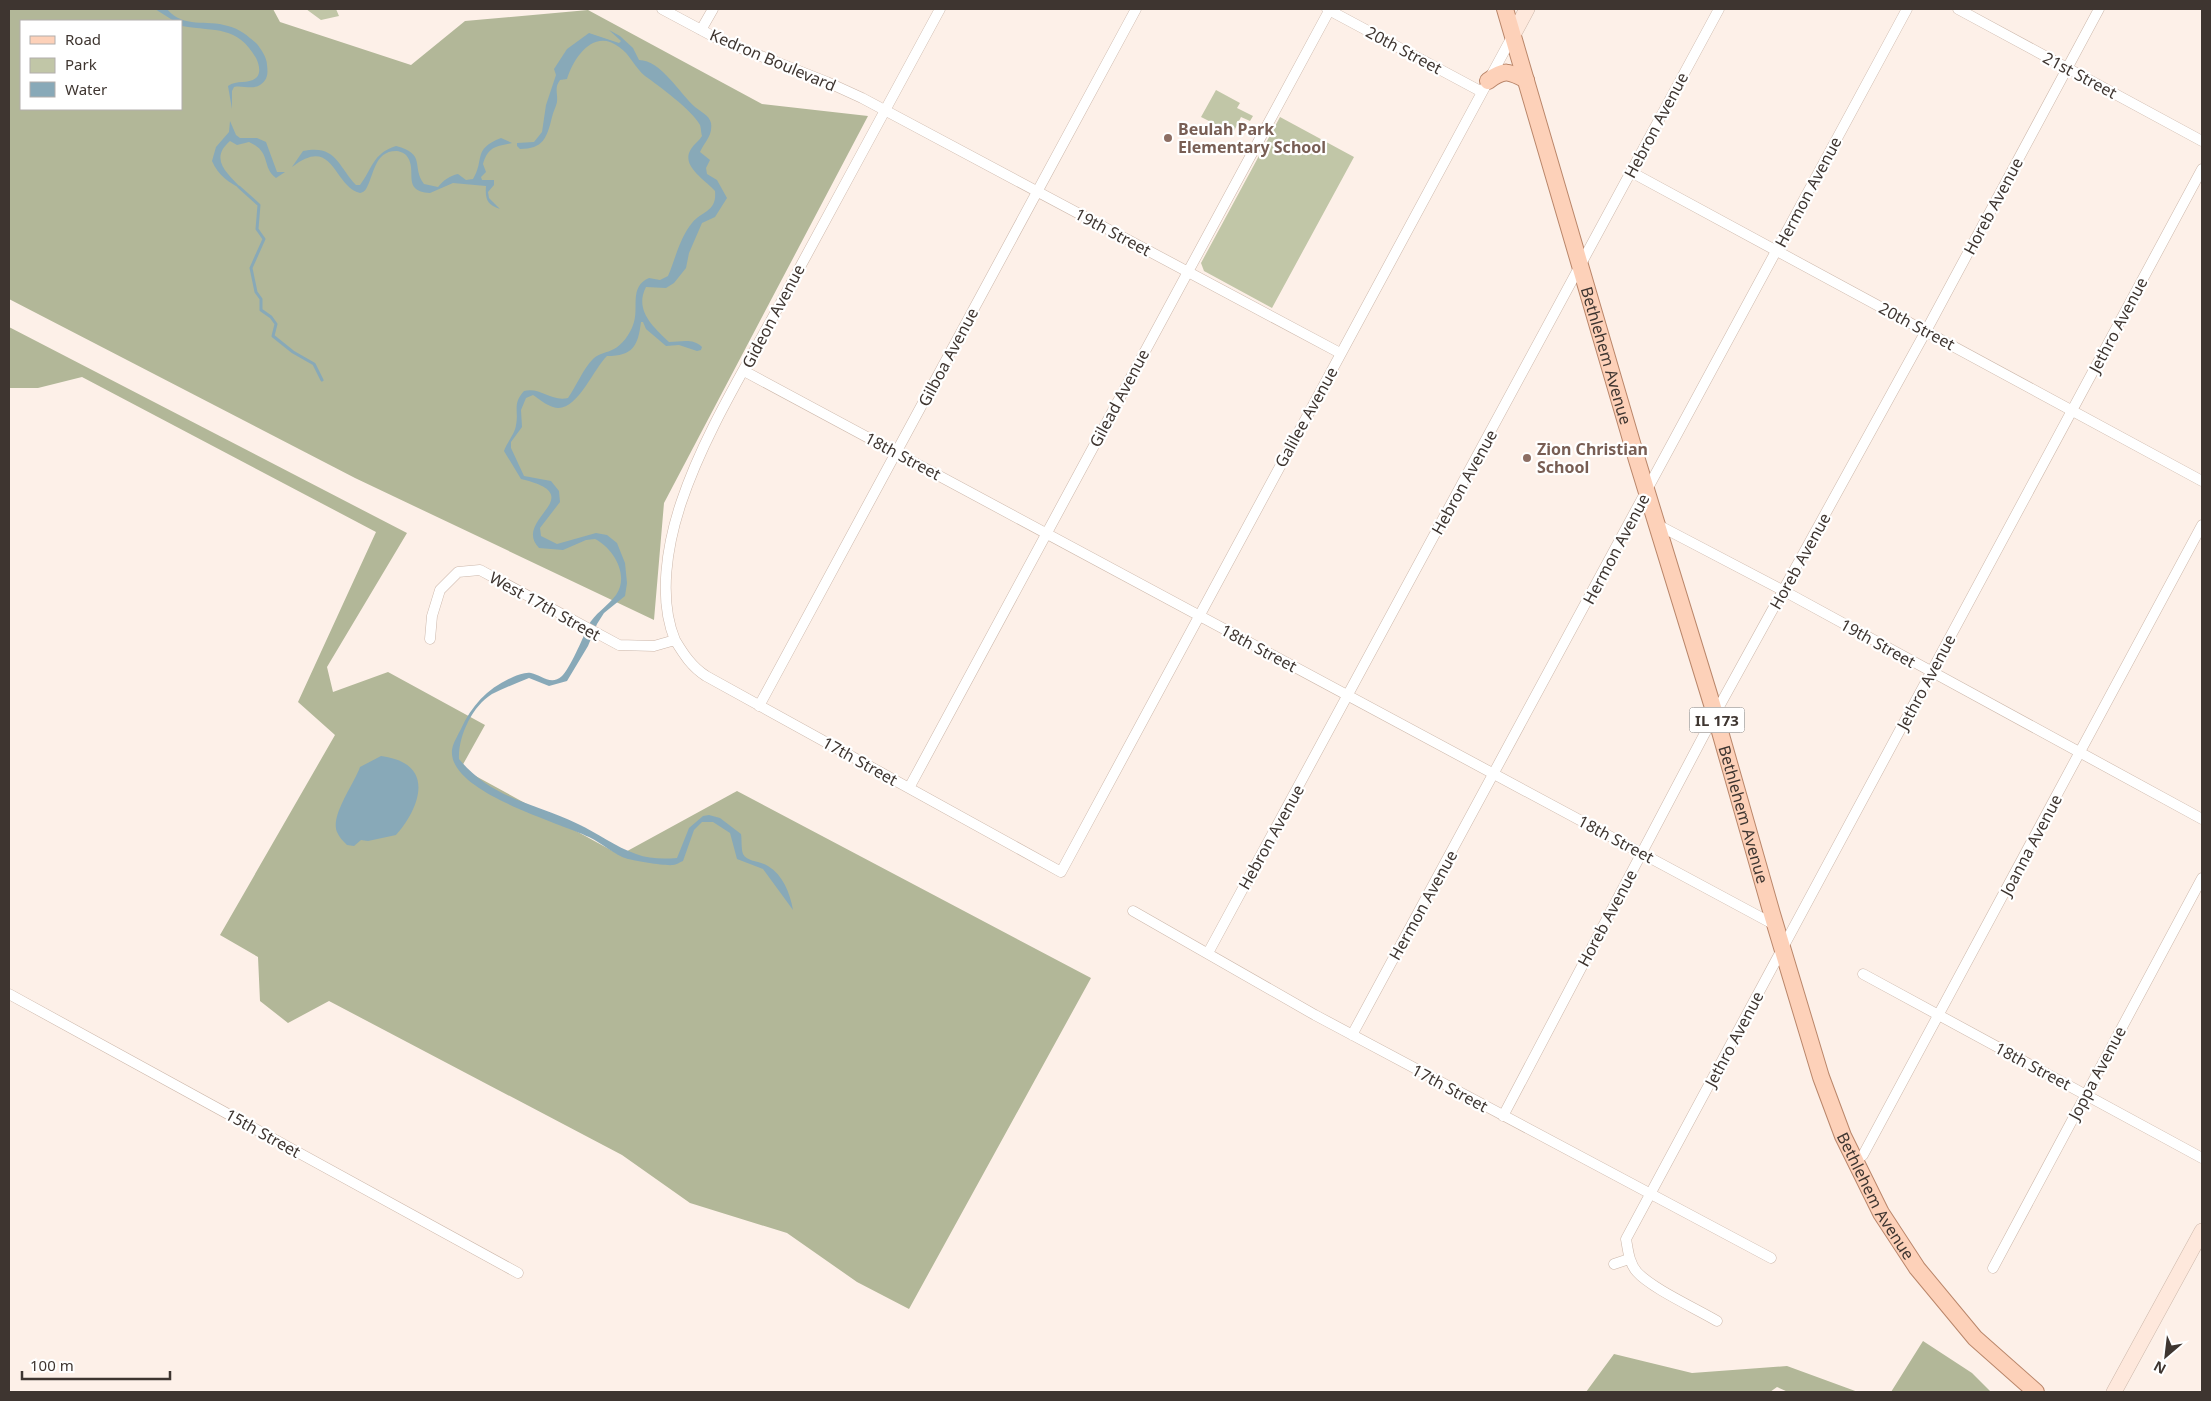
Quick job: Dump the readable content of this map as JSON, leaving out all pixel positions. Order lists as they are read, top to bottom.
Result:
{
  "streets": {
    "main road": ["Bethlehem Avenue", "Galilee Avenue", "IL 173"],
    "street": [
      "20th Street",
      "Kedron Boulevard",
      "21st Street",
      "Hebron Avenue",
      "Hermon Avenue",
      "Horeb Avenue",
      "19th Street",
      "Gideon Avenue",
      "Jethro Avenue",
      "Gilboa Avenue",
      "Gilead Avenue",
      "18th Street",
      "West 17th Street",
      "17th Street",
      "Joanna Avenue",
      "Joppa Avenue",
      "15th Street"
    ]
  },
  "crossings": [
    ["20th Street", "Hebron Avenue"],
    ["20th Street", "Hermon Avenue"],
    ["20th Street", "Horeb Avenue"],
    ["20th Street", "Jethro Avenue"],
    ["20th Street", "Gilead Avenue"],
    ["20th Street", "Galilee Avenue"],
    ["Kedron Boulevard", "19th Street"],
    ["Kedron Boulevard", "Gideon Avenue"],
    ["21st Street", "Horeb Avenue"],
    ["Hebron Avenue", "Bethlehem Avenue"],
    ["Hebron Avenue", "18th Street"],
    ["Hebron Avenue", "17th Street"],
    ["Hermon Avenue", "Bethlehem Avenue"],
    ["Hermon Avenue", "18th Street"],
    ["Hermon Avenue", "17th Street"],
    ["Horeb Avenue", "19th Street"],
    ["Horeb Avenue", "Bethlehem Avenue"],
    ["Horeb Avenue", "18th Street"],
    ["Horeb Avenue", "17th Street"],
    ["19th Street", "Gideon Avenue"],
    ["19th Street", "Jethro Avenue"],
    ["19th Street", "Bethlehem Avenue"],
    ["19th Street", "Gilboa Avenue"],
    ["19th Street", "Gilead Avenue"],
    ["19th Street", "Galilee Avenue"],
    ["19th Street", "Joanna Avenue"],
    ["Gideon Avenue", "18th Street"],
    ["Gideon Avenue", "West 17th Street"],
    ["Gideon Avenue", "17th Street"],
    ["Jethro Avenue", "Bethlehem Avenue"],
    ["Jethro Avenue", "17th Street"],
    ["Bethlehem Avenue", "Galilee Avenue"],
    ["Bethlehem Avenue", "18th Street"],
    ["Bethlehem Avenue", "Joanna Avenue"],
    ["Gilboa Avenue", "18th Street"],
    ["Gilboa Avenue", "17th Street"],
    ["Gilead Avenue", "18th Street"],
    ["Gilead Avenue", "17th Street"],
    ["Galilee Avenue", "18th Street"],
    ["Galilee Avenue", "17th Street"],
    ["18th Street", "Joanna Avenue"],
    ["18th Street", "Joppa Avenue"],
    ["West 17th Street", "17th Street"]
  ],
  "places": ["Beulah Park Elementary School", "Zion Christian School"],
  "legend": ["Road", "Park", "Water"],
  "scale_bar": "100 m",
  "north": "bottom left"
}
